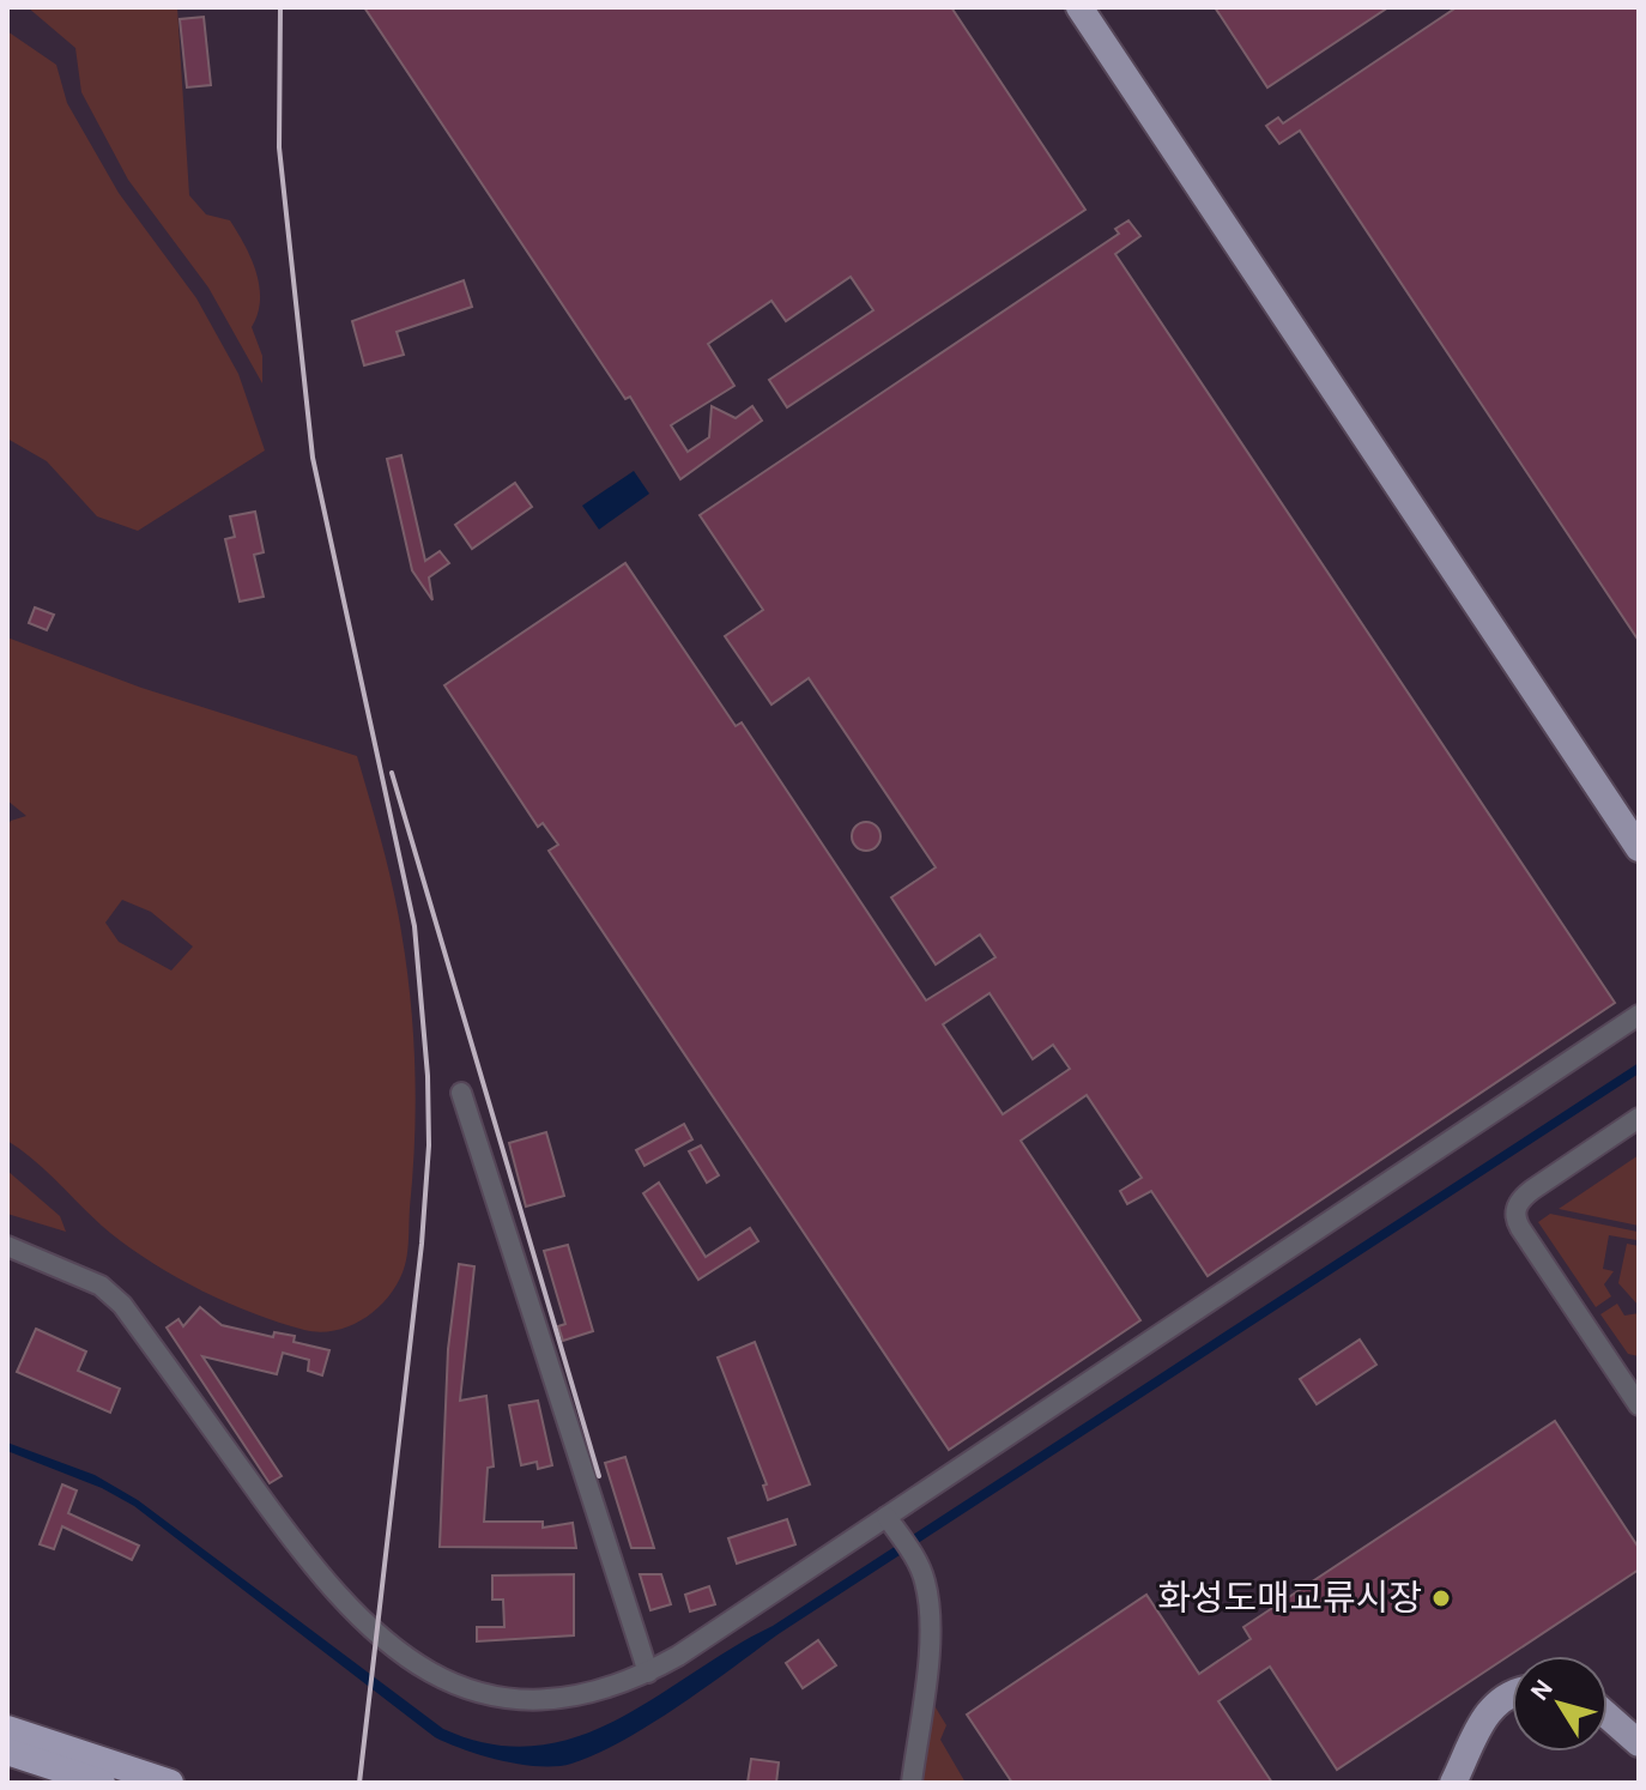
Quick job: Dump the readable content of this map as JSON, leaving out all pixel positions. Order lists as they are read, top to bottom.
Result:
{
  "places": ["화성도매교류시장"],
  "north": "top left"
}
